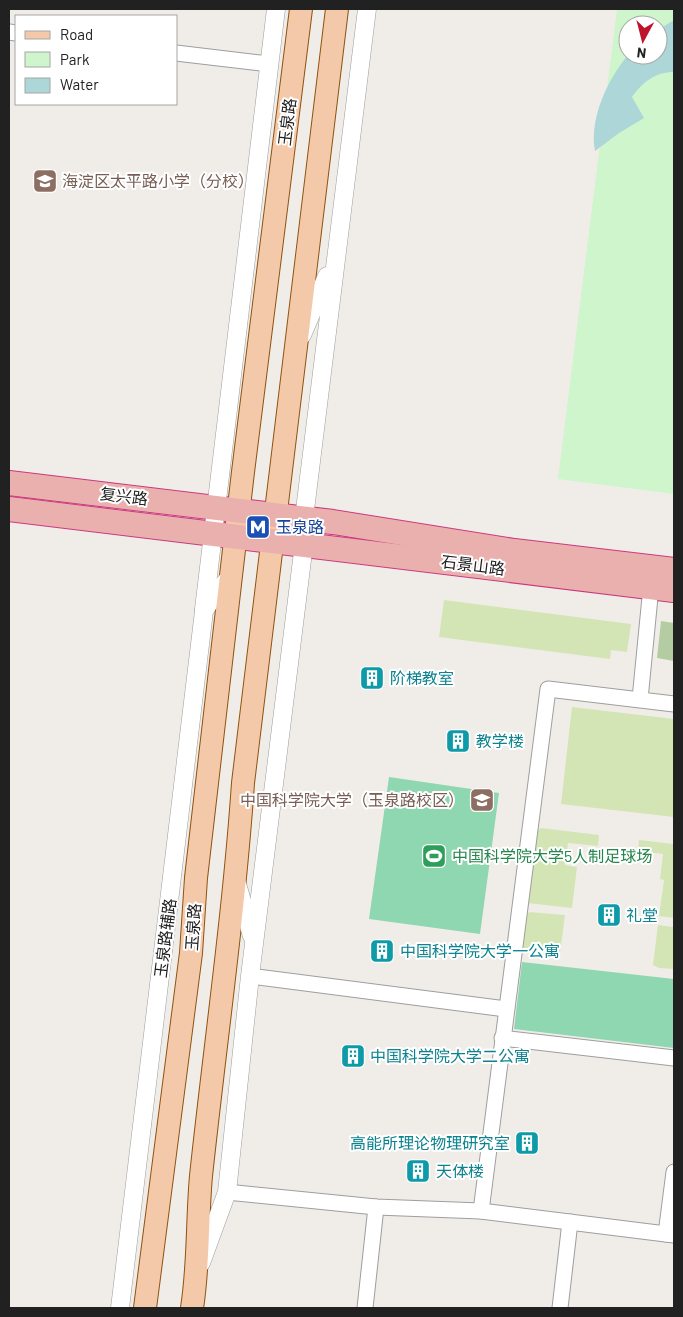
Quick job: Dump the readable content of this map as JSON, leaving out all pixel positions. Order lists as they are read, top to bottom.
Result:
{
  "streets": {
    "highway": ["复兴路", "石景山路"],
    "main road": ["玉泉路"],
    "street": ["玉泉路辅路"]
  },
  "crossings": [
    ["玉泉路", "复兴路"],
    ["玉泉路", "玉泉路辅路"],
    ["复兴路", "石景山路"]
  ],
  "places": {
    "school or university": ["海淀区太平路小学（分校）", "中国科学院大学（玉泉路校区）"],
    "metro station": ["玉泉路"],
    "building": [
      "阶梯教室",
      "教学楼",
      "礼堂",
      "中国科学院大学一公寓",
      "中国科学院大学二公寓",
      "高能所理论物理研究室",
      "天体楼"
    ],
    "sports": ["中国科学院大学5人制足球场"]
  },
  "legend": ["Road", "Park", "Water"],
  "north": "bottom"
}
